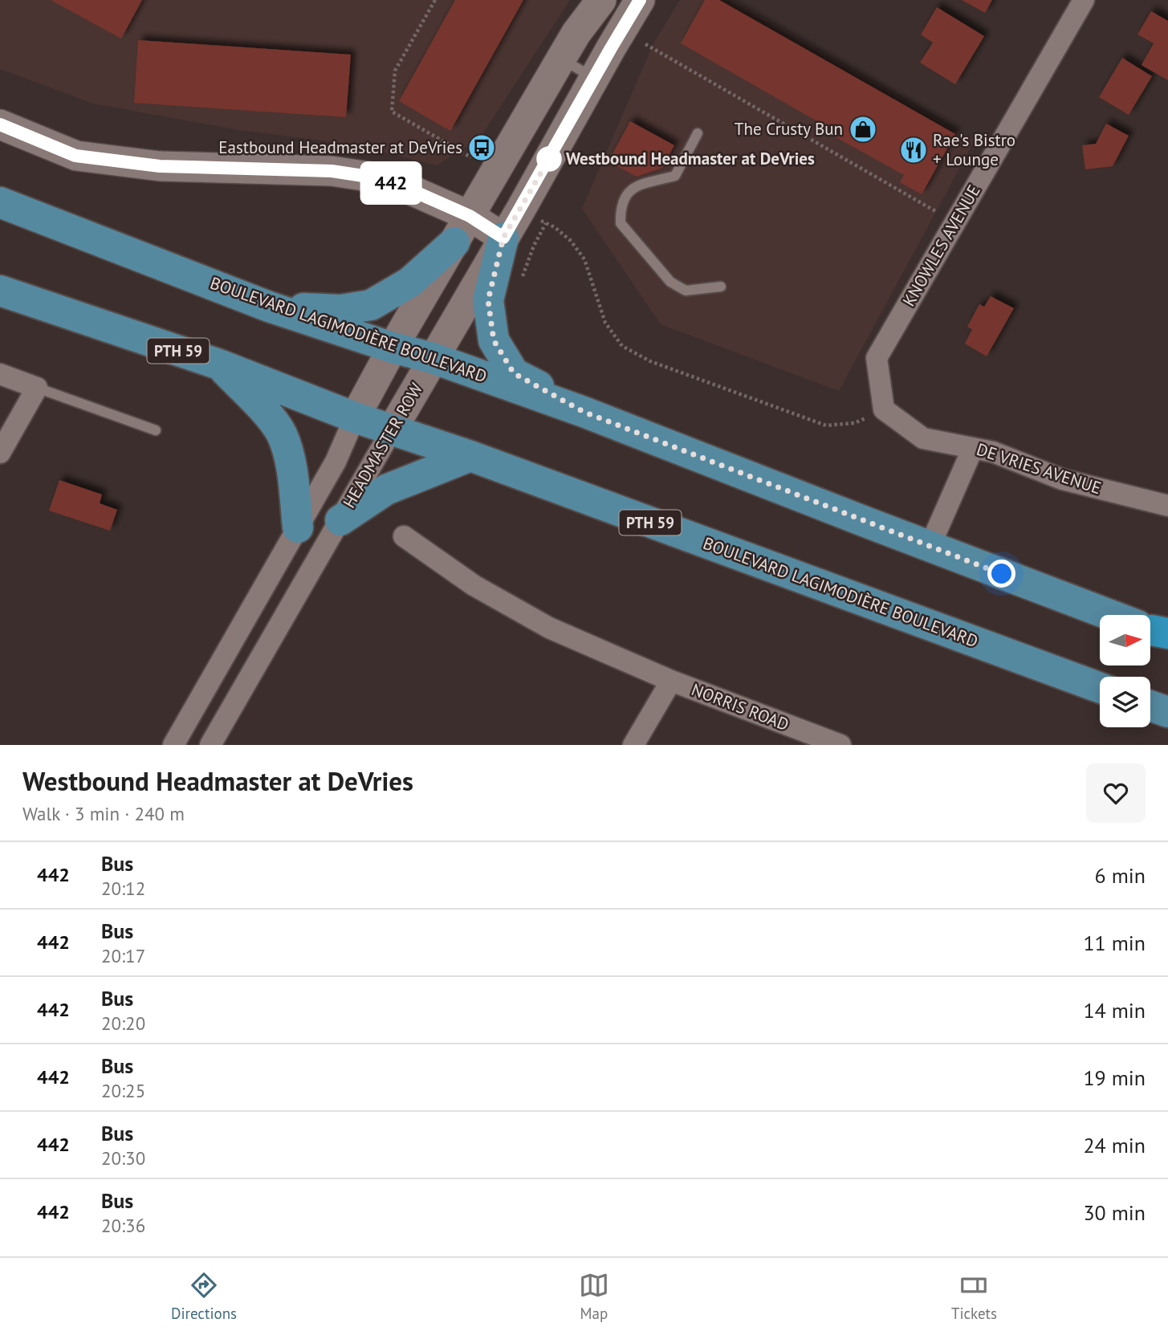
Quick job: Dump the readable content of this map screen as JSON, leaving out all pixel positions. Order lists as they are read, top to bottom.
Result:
{
  "streets": {
    "main road": ["BOULEVARD LAGIMODIÈRE BOULEVARD", "PTH 59"],
    "street": [
      "KNOWLES AVENUE",
      "HEADMASTER ROW",
      "DE VRIES AVENUE",
      "NORRIS ROAD"
    ]
  },
  "crossings": [
    ["KNOWLES AVENUE", "DE VRIES AVENUE"],
    ["BOULEVARD LAGIMODIÈRE BOULEVARD", "HEADMASTER ROW"]
  ],
  "places": {
    "shop": ["The Crusty Bun"],
    "bus stop": ["Eastbound Headmaster at DeVries"],
    "restaurant": ["Rae's Bistro + Lounge"],
    "other": ["Westbound Headmaster at DeVries"]
  },
  "lines": ["bus line 442"],
  "north": "right",
  "page": {
    "on_map": "442",
    "heading": ["Westbound Headmaster at DeVries", "Walk · 3 min · 240 m"],
    "list": [
      {
        "mark": "442",
        "name": "Bus",
        "note": "20:12",
        "value": "6 min"
      },
      {
        "mark": "442",
        "name": "Bus",
        "note": "20:17",
        "value": "11 min"
      },
      {
        "mark": "442",
        "name": "Bus",
        "note": "20:20",
        "value": "14 min"
      },
      {
        "mark": "442",
        "name": "Bus",
        "note": "20:25",
        "value": "19 min"
      },
      {
        "mark": "442",
        "name": "Bus",
        "note": "20:30",
        "value": "24 min"
      },
      {
        "mark": "442",
        "name": "Bus",
        "note": "20:36",
        "value": "30 min"
      }
    ],
    "tabs": ["Directions", "Map", "Tickets"]
  }
}
